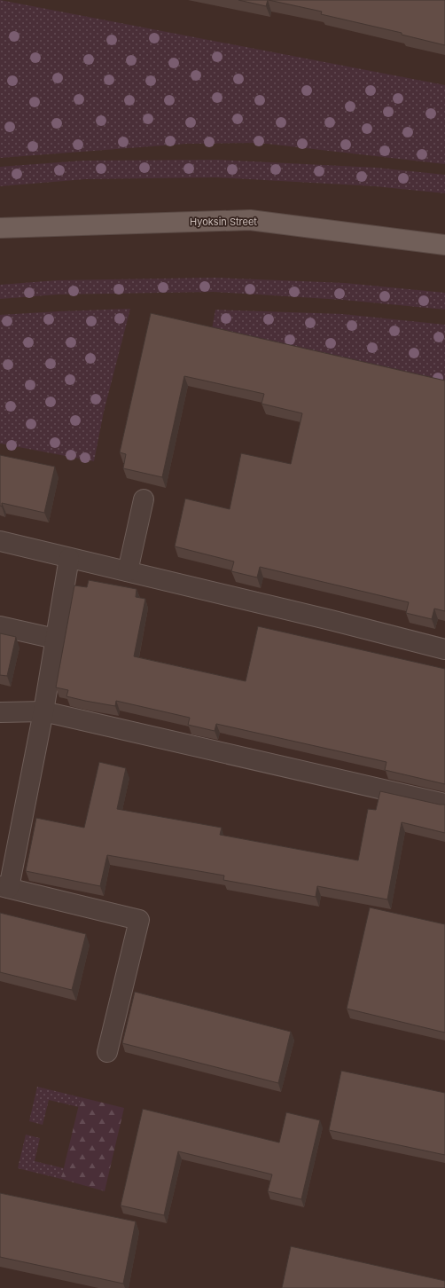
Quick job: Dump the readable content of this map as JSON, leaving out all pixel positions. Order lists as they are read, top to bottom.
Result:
{
  "streets": {
    "main road": ["Hyoksin Street"]
  }
}
